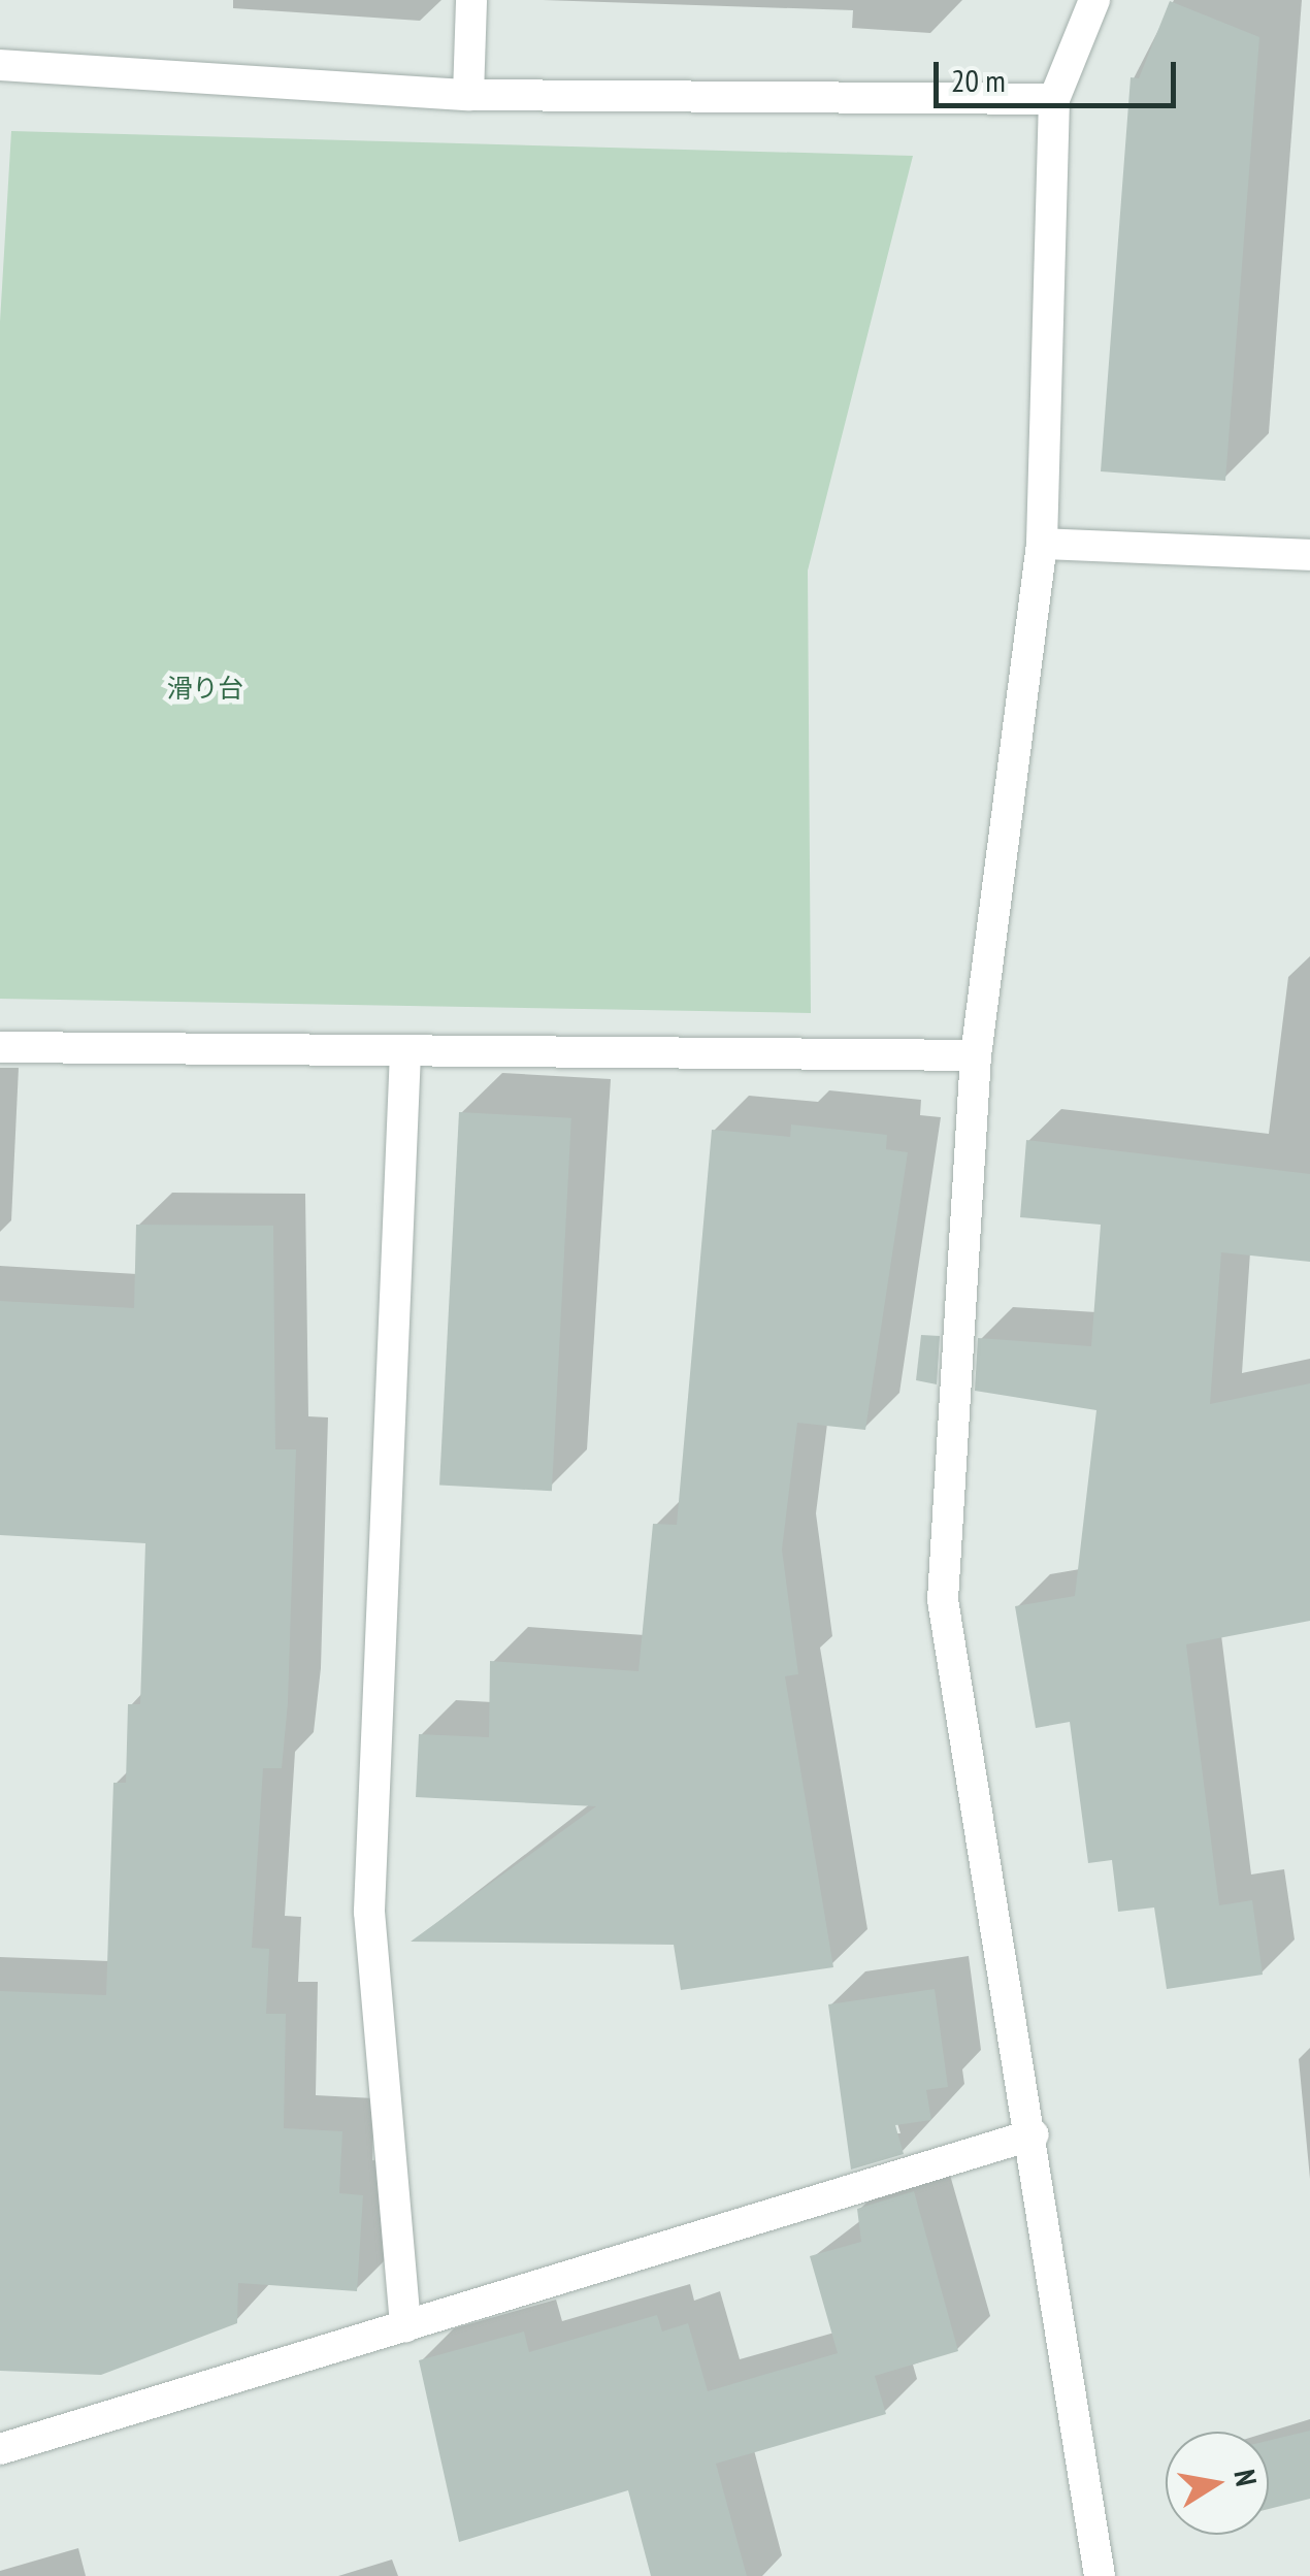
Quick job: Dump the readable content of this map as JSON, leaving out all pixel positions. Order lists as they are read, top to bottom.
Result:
{
  "parks": ["滑り台"],
  "scale_bar": "20 m",
  "north": "right"
}
